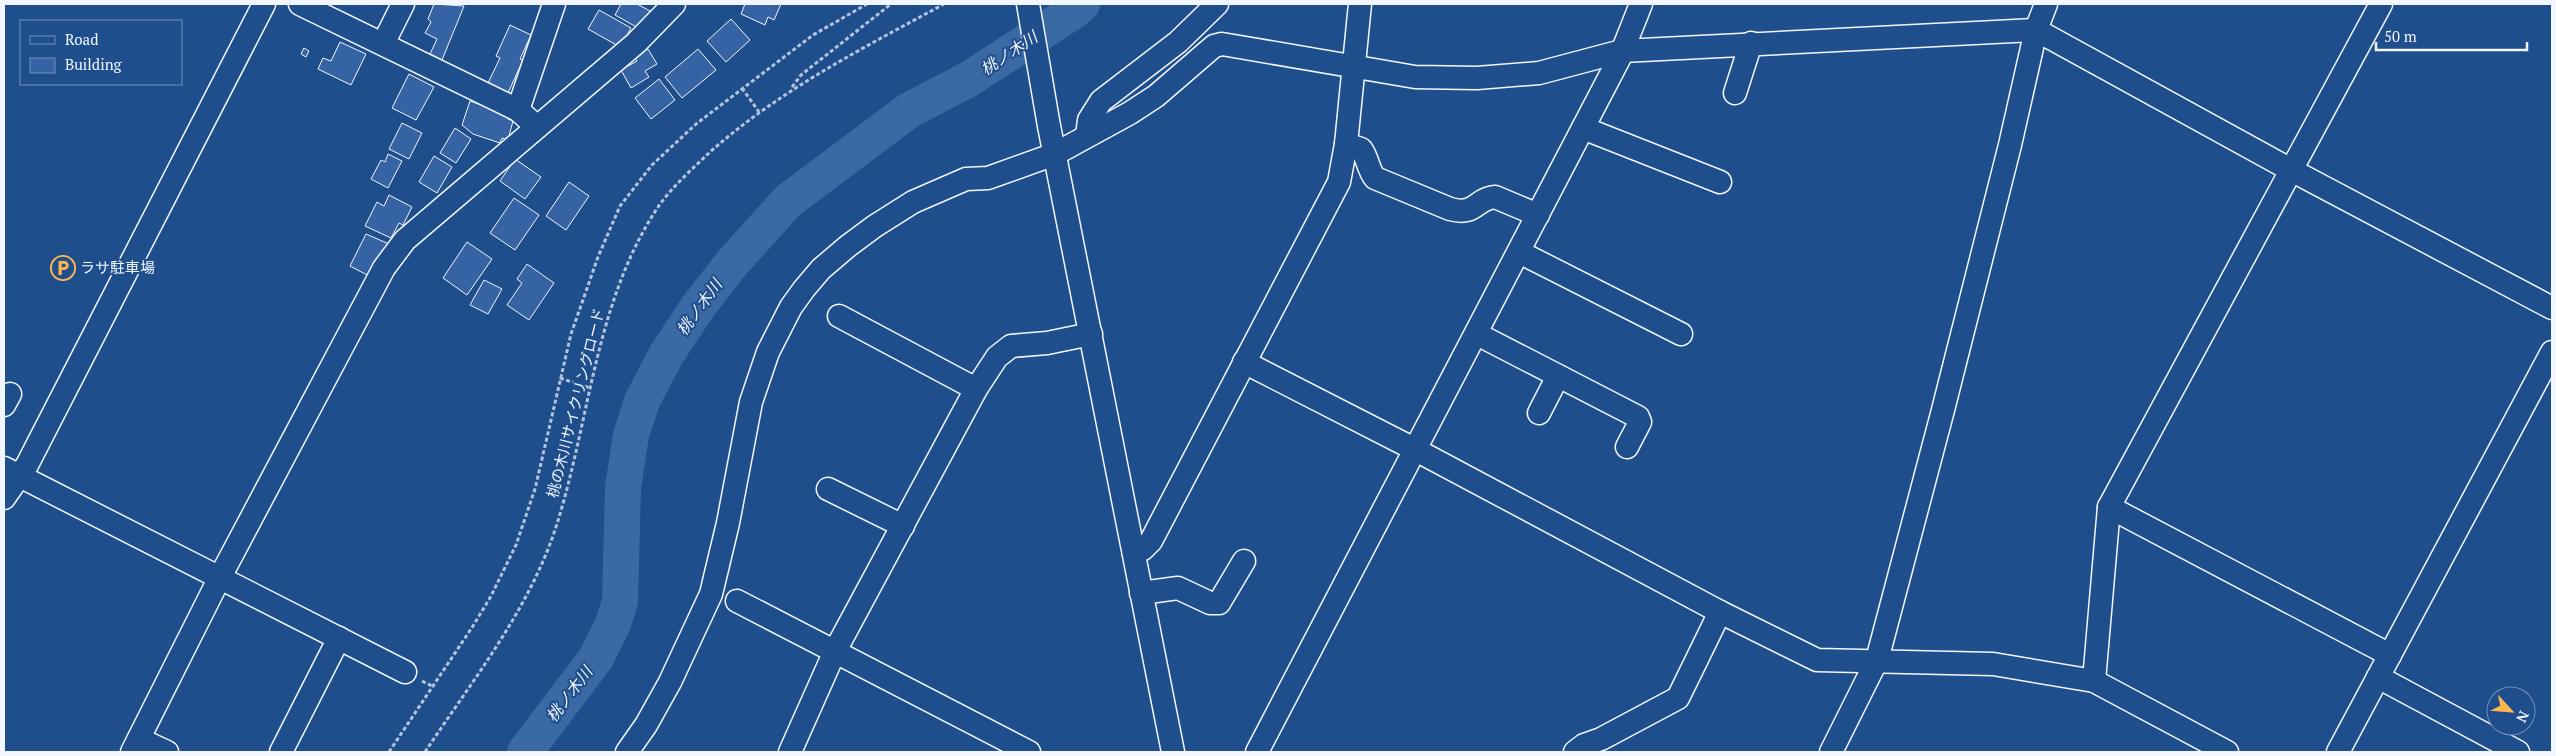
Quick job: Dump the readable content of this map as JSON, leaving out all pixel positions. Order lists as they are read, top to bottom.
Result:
{
  "streets": {
    "path": ["桃の木川サイクリングロード"]
  },
  "water": ["桃ノ木川"],
  "places": {
    "parking": ["ラサ駐車場"]
  },
  "legend": ["Road", "Building"],
  "scale_bar": "50 m",
  "north": "bottom right"
}
